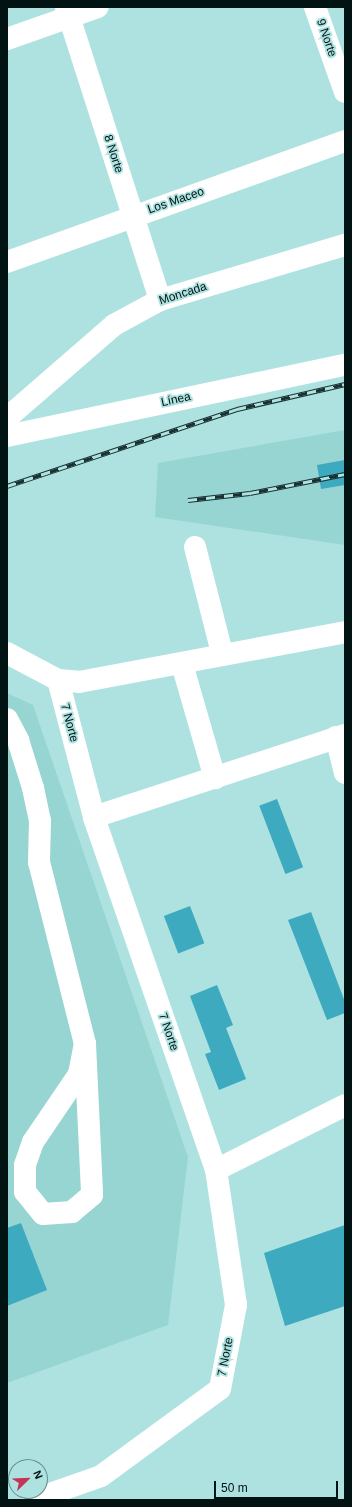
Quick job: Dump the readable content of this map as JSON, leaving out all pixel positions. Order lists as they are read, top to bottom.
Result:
{
  "streets": {
    "street": [
      "9 Norte",
      "8 Norte",
      "Los Maceo",
      "Moncada",
      "Línea",
      "7 Norte"
    ]
  },
  "crossings": [
    ["8 Norte", "Los Maceo"],
    ["8 Norte", "Moncada"]
  ],
  "scale_bar": "50 m",
  "north": "top right"
}
